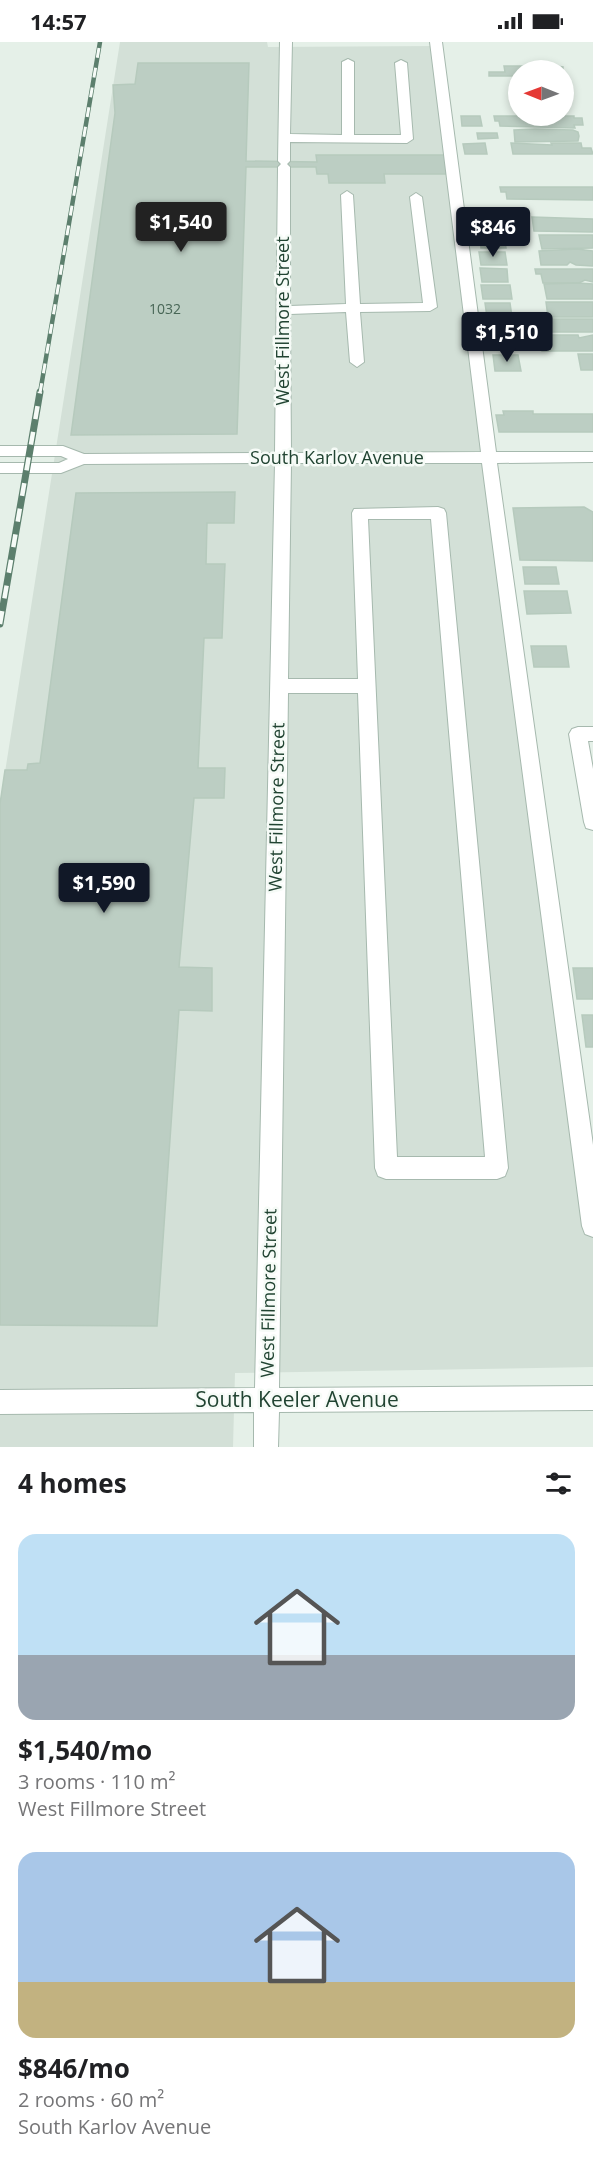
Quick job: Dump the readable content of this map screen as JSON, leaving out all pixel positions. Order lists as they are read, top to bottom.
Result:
{
  "streets": {
    "street": ["West Fillmore Street", "South Karlov Avenue", "South Keeler Avenue"]
  },
  "crossings": [
    ["West Fillmore Street", "South Karlov Avenue"],
    ["West Fillmore Street", "South Keeler Avenue"]
  ],
  "house_numbers": ["1032"],
  "north": "left",
  "page": {
    "status": "14:57",
    "price": [
      "$1,540",
      "$846",
      "$1,510",
      "$1,590"
    ],
    "heading": "4 homes",
    "list": [
      {
        "name": "$1,540/mo",
        "note": "3 rooms · 110 m² · West Fillmore Street"
      },
      {
        "name": "$846/mo",
        "note": "2 rooms · 60 m² · South Karlov Avenue"
      }
    ]
  }
}
